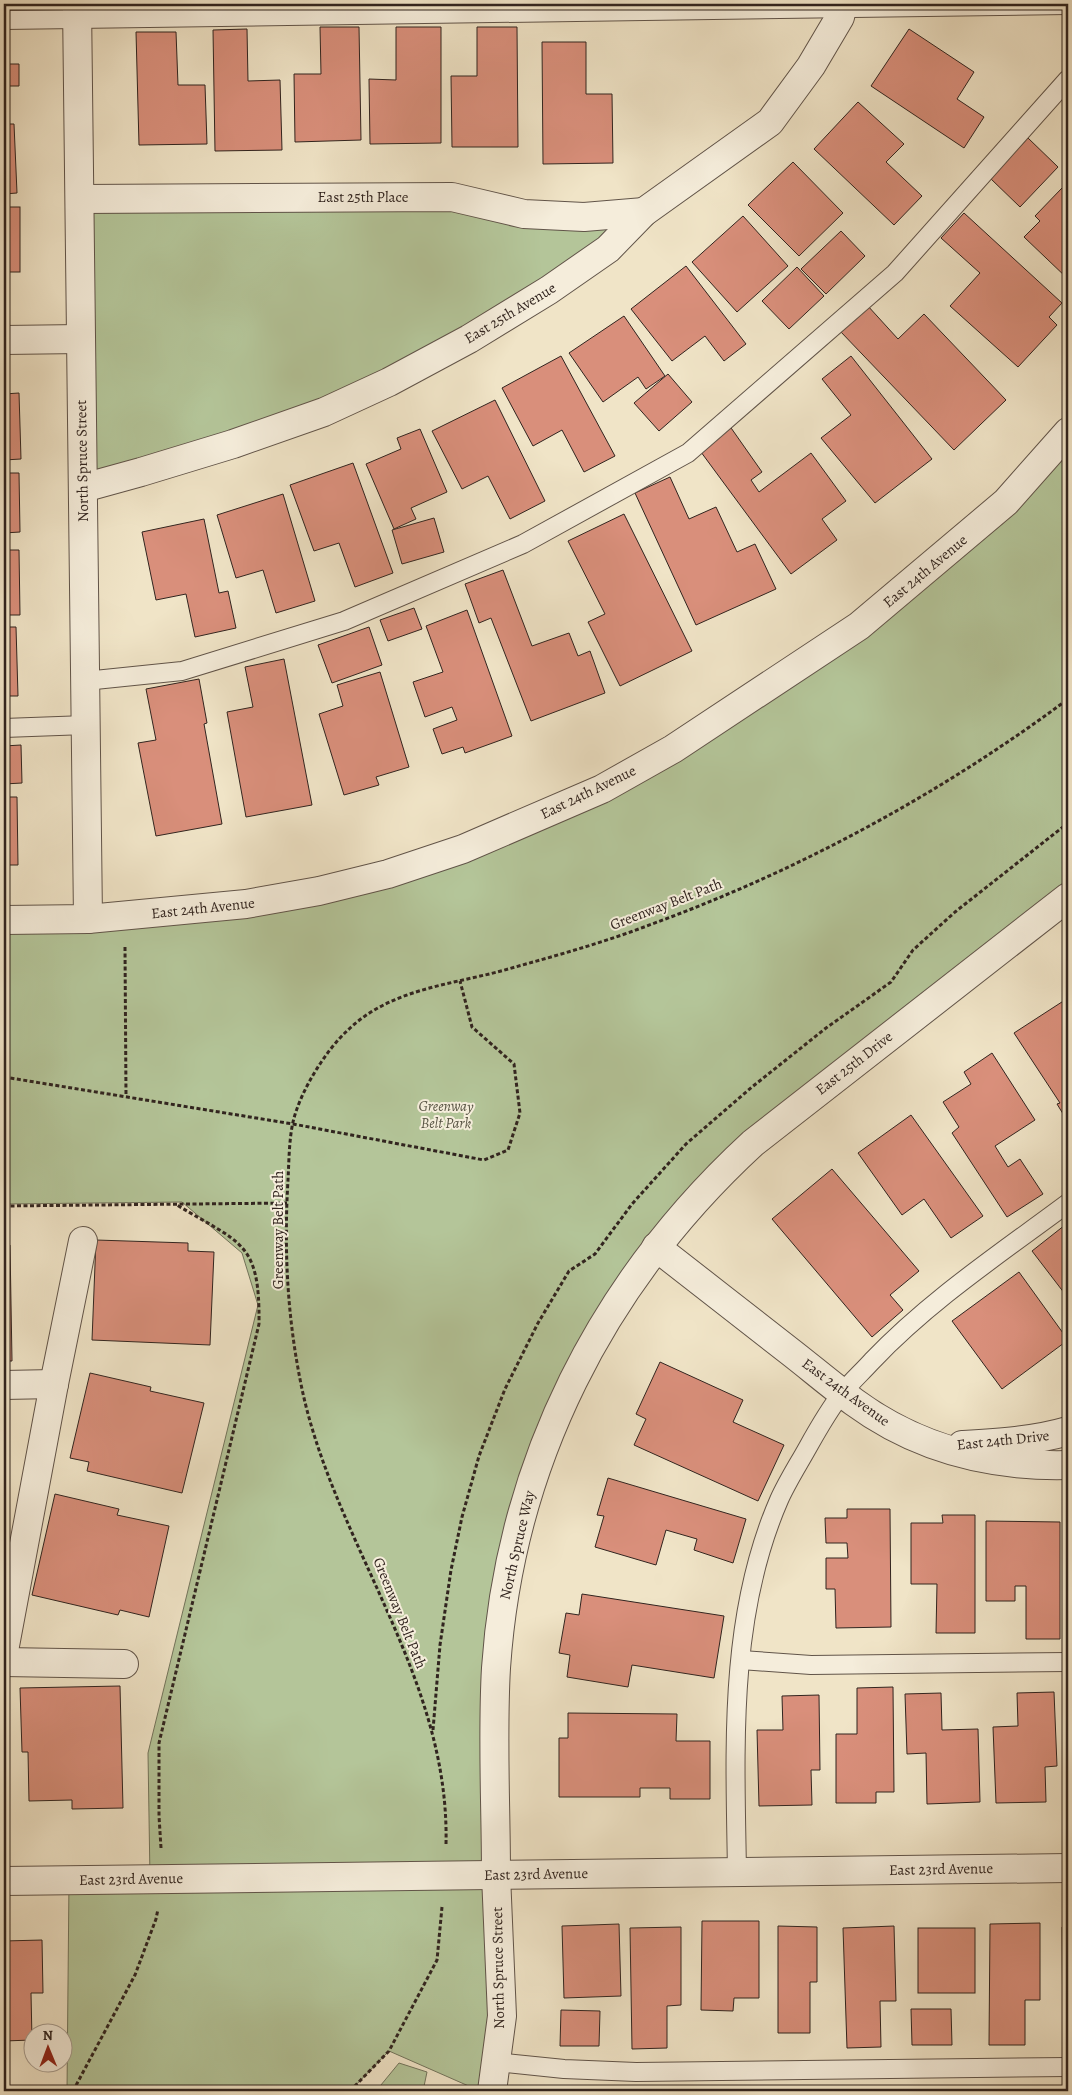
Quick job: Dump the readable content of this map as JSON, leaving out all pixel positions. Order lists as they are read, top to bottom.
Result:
{
  "streets": {
    "street": [
      "East 25th Place",
      "East 25th Avenue",
      "North Spruce Street",
      "East 24th Avenue",
      "East 25th Drive",
      "East 24th Drive",
      "North Spruce Way",
      "East 23rd Avenue"
    ],
    "path": ["Greenway Belt Path"]
  },
  "crossings": [
    ["East 25th Place", "East 25th Avenue"],
    ["East 25th Place", "North Spruce Street"],
    ["East 25th Avenue", "North Spruce Street"],
    ["North Spruce Street", "East 24th Avenue"],
    ["North Spruce Street", "North Spruce Way"],
    ["North Spruce Street", "East 23rd Avenue"],
    ["East 24th Avenue", "East 25th Drive"],
    ["East 24th Avenue", "East 24th Drive"],
    ["East 24th Avenue", "North Spruce Way"],
    ["Greenway Belt Path", "East 23rd Avenue"],
    ["East 25th Drive", "North Spruce Way"],
    ["North Spruce Way", "East 23rd Avenue"]
  ],
  "parks": ["Greenway Belt Park"],
  "north": "top"
}
